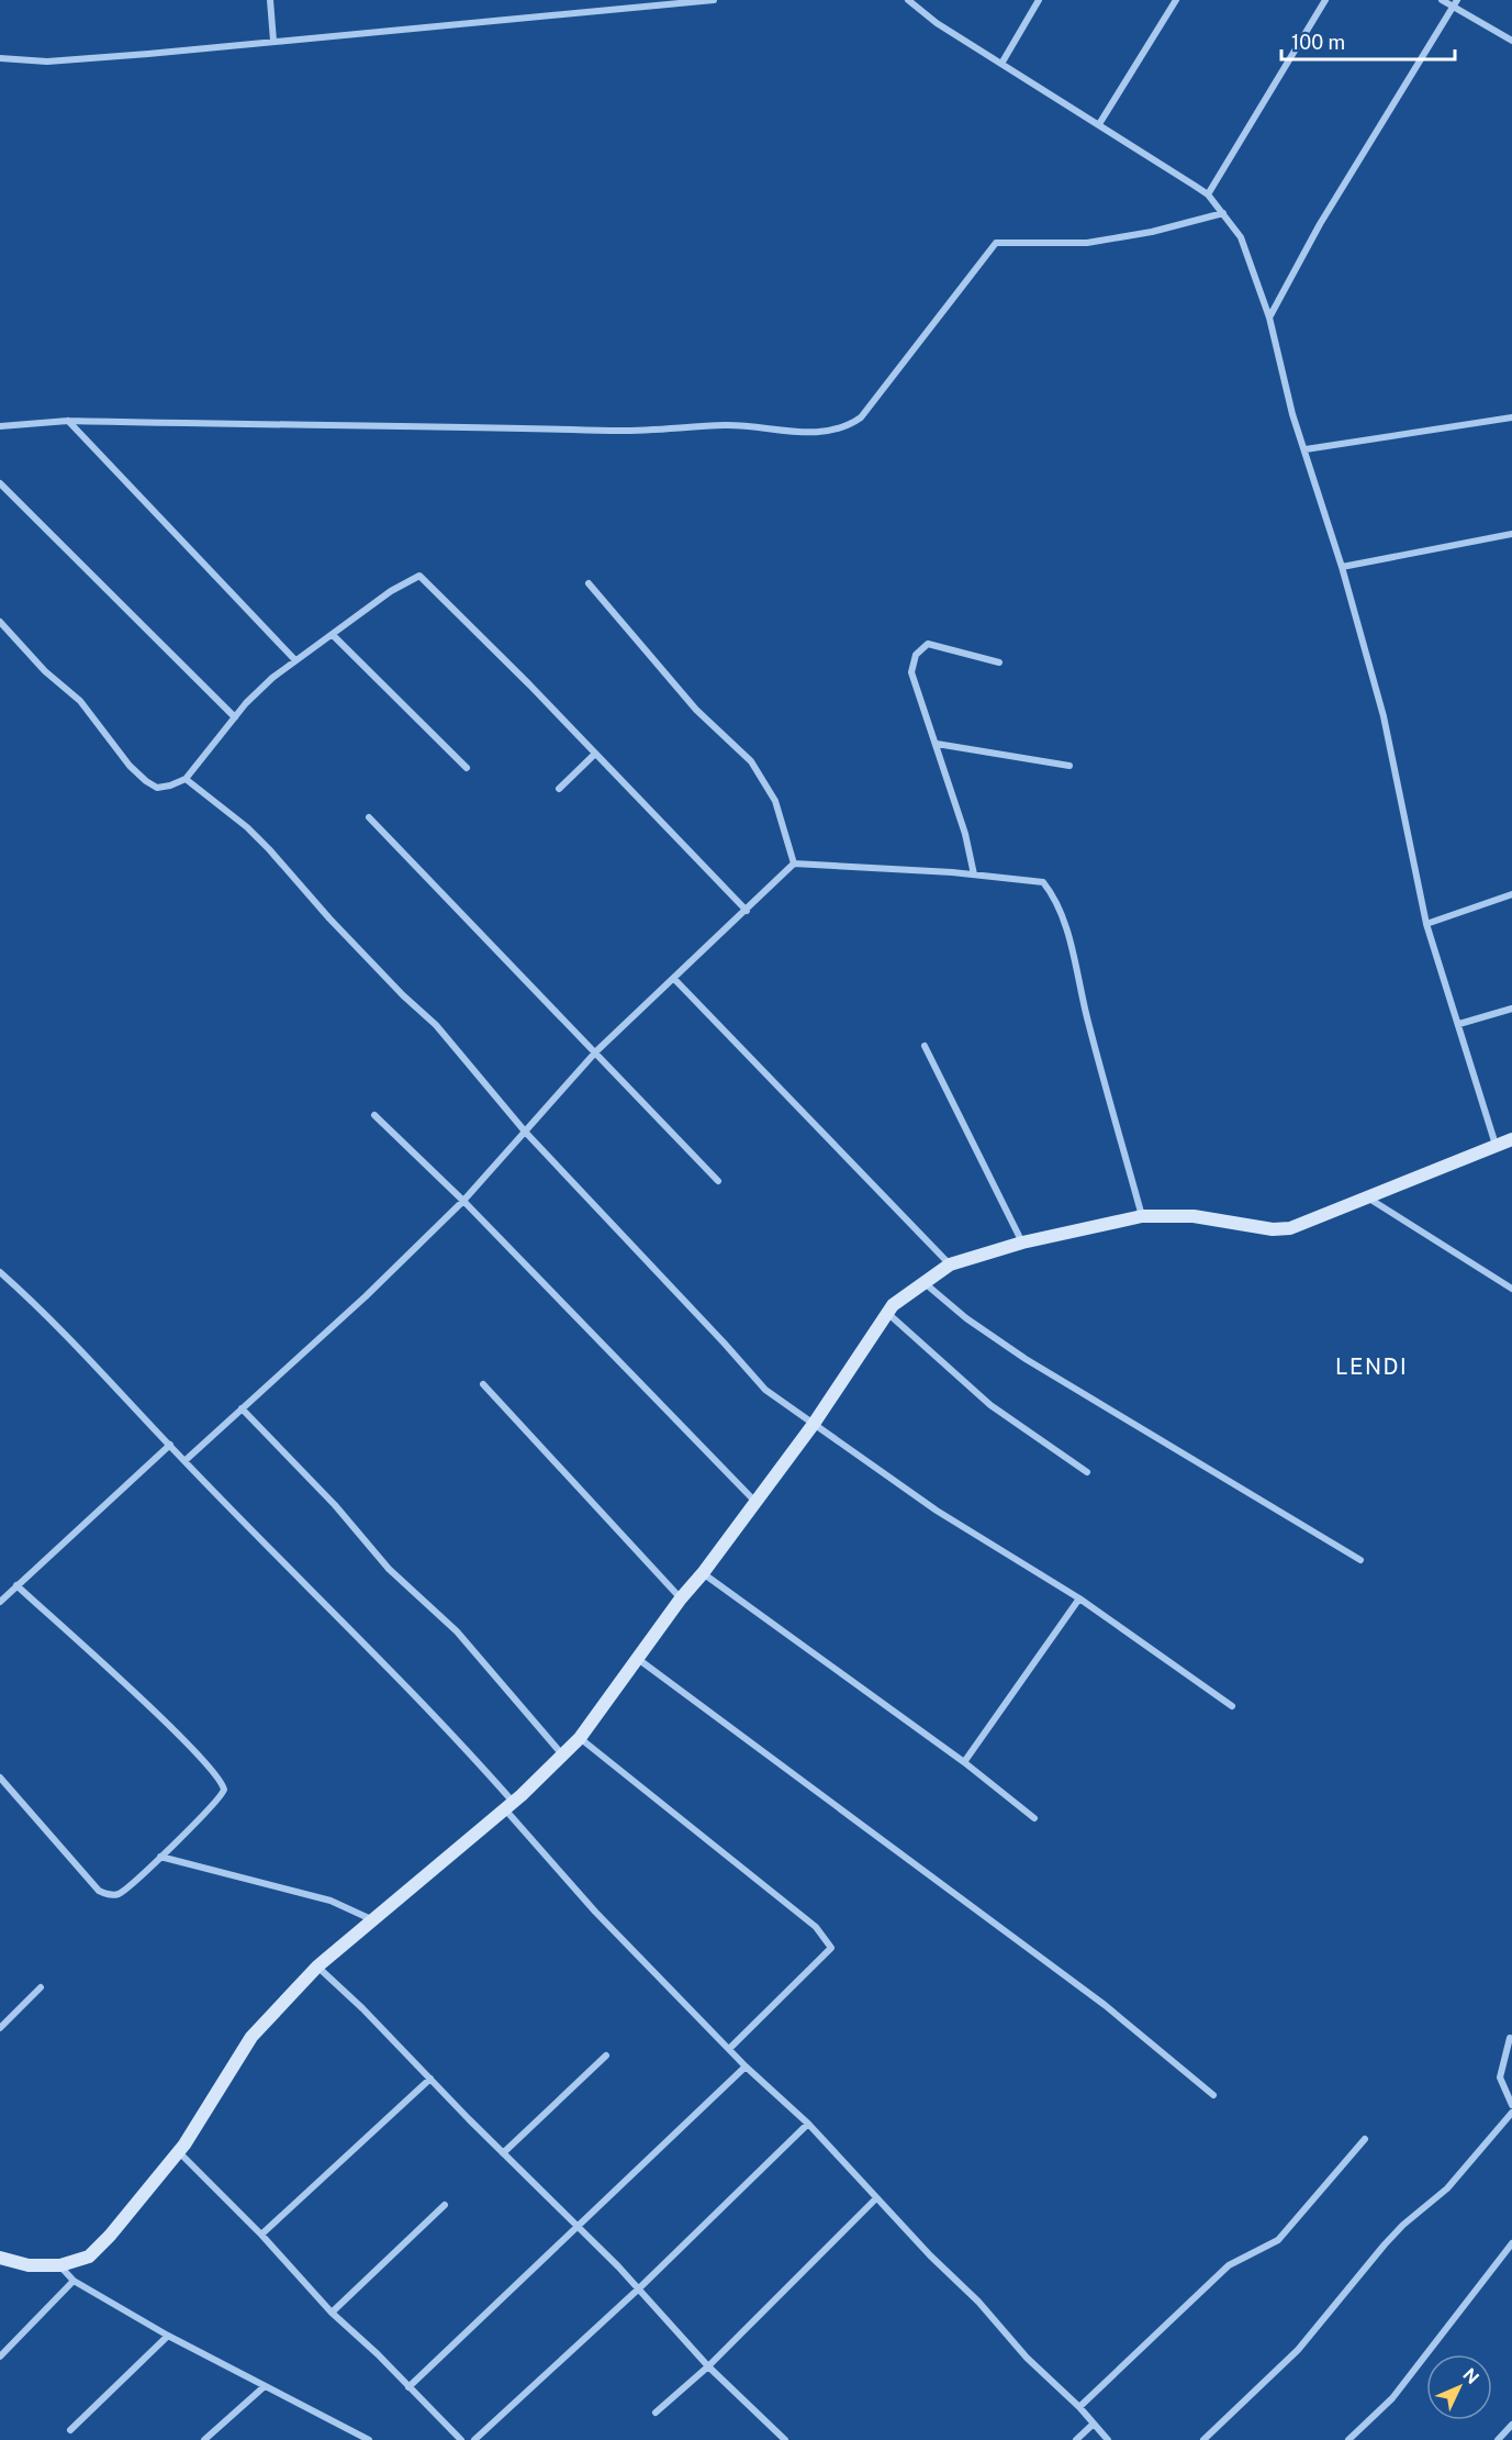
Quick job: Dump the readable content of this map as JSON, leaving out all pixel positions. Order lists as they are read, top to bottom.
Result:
{
  "districts": ["LENDI"],
  "scale_bar": "100 m",
  "north": "top right"
}
